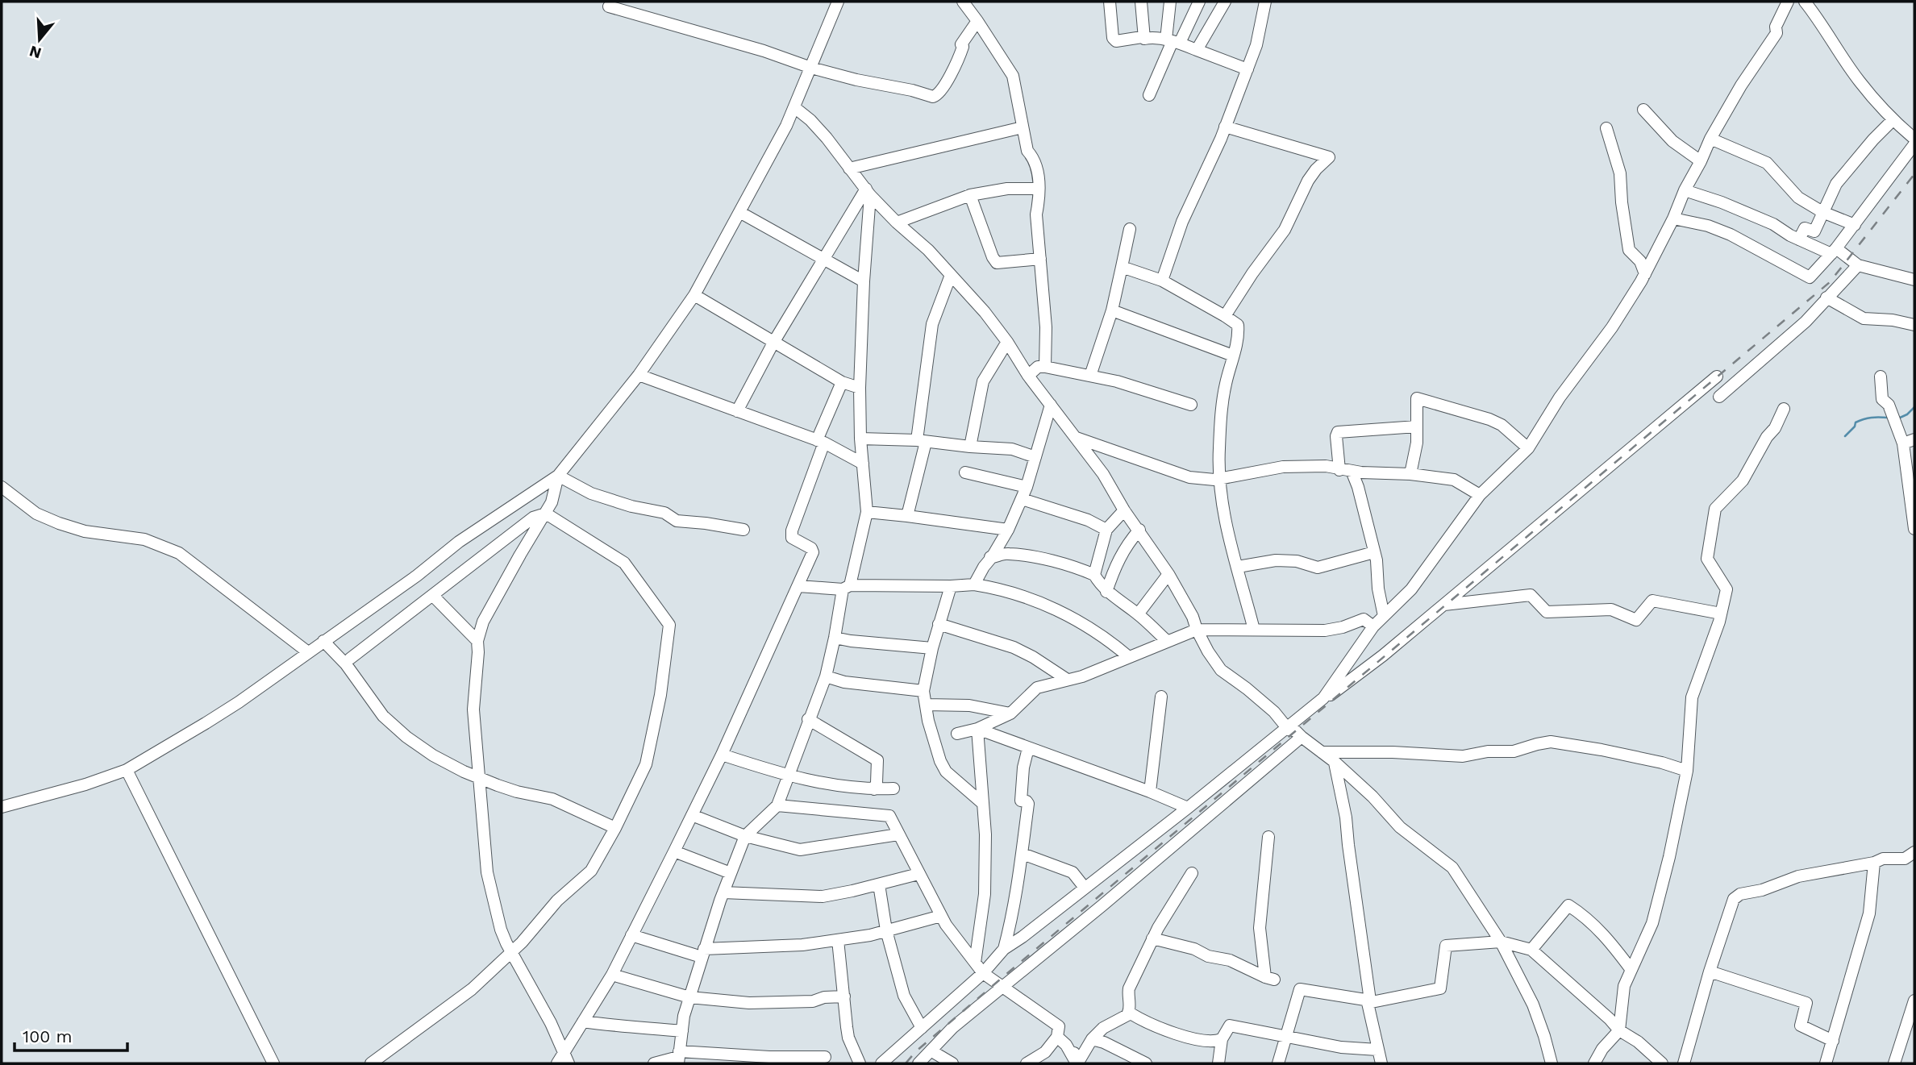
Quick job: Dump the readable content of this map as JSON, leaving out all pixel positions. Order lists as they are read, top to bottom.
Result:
{
  "scale_bar": "100 m",
  "north": "bottom"
}
